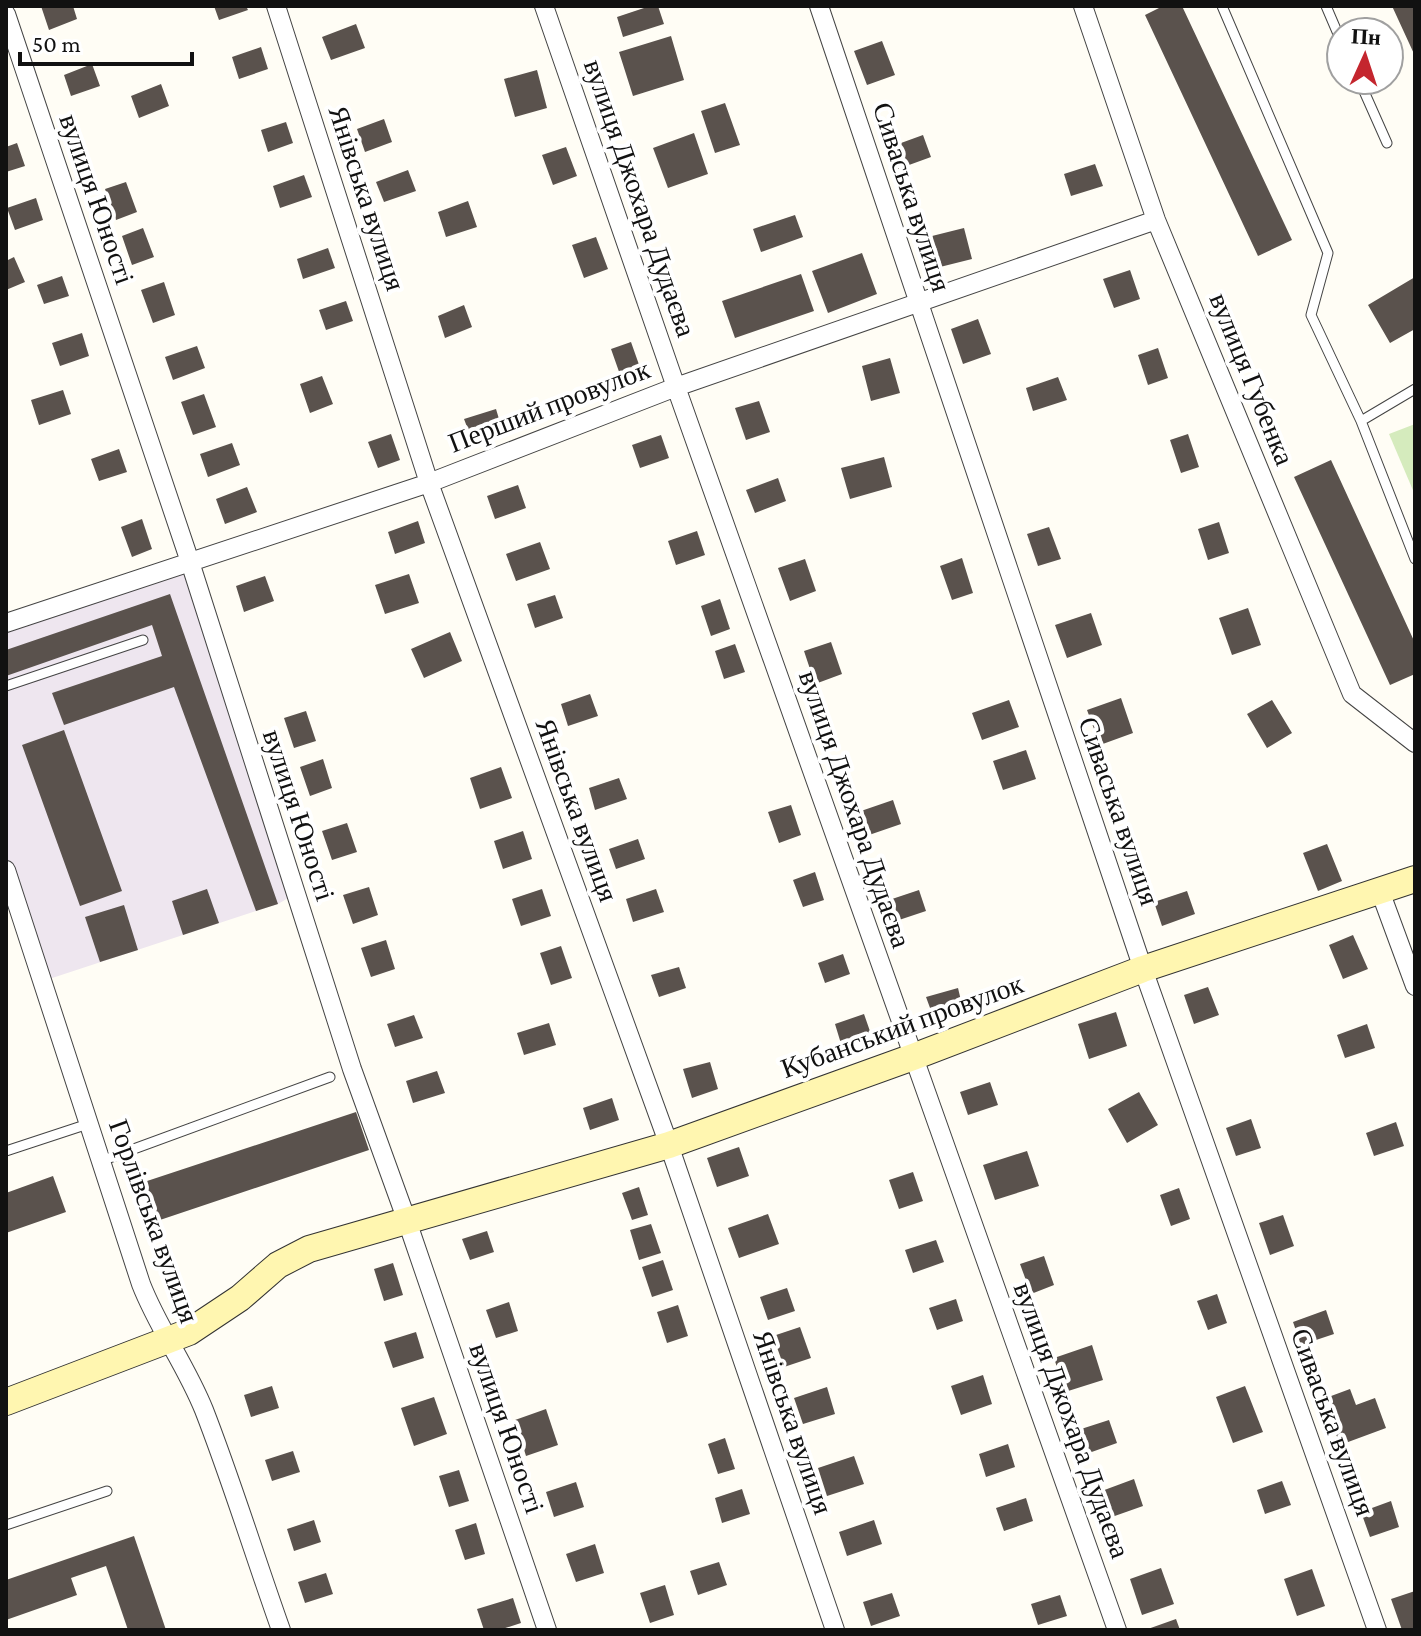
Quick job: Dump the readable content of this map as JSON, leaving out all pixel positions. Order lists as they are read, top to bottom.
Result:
{
  "streets": {
    "street": [
      "Сиваська вулиця",
      "Янівська вулиця",
      "вулиця Джохара Дудаєва",
      "вулиця Юності",
      "вулиця Губенка",
      "Перший провулок",
      "Кубанський провулок",
      "Горлівська вулиця"
    ]
  },
  "crossings": [
    ["Сиваська вулиця", "Перший провулок"],
    ["Сиваська вулиця", "Кубанський провулок"],
    ["Янівська вулиця", "Перший провулок"],
    ["Янівська вулиця", "Кубанський провулок"],
    ["вулиця Джохара Дудаєва", "Перший провулок"],
    ["вулиця Джохара Дудаєва", "Кубанський провулок"],
    ["вулиця Юності", "Перший провулок"],
    ["вулиця Юності", "Кубанський провулок"],
    ["вулиця Губенка", "Перший провулок"],
    ["Кубанський провулок", "Горлівська вулиця"]
  ],
  "scale_bar": "50 m",
  "north": "top"
}
